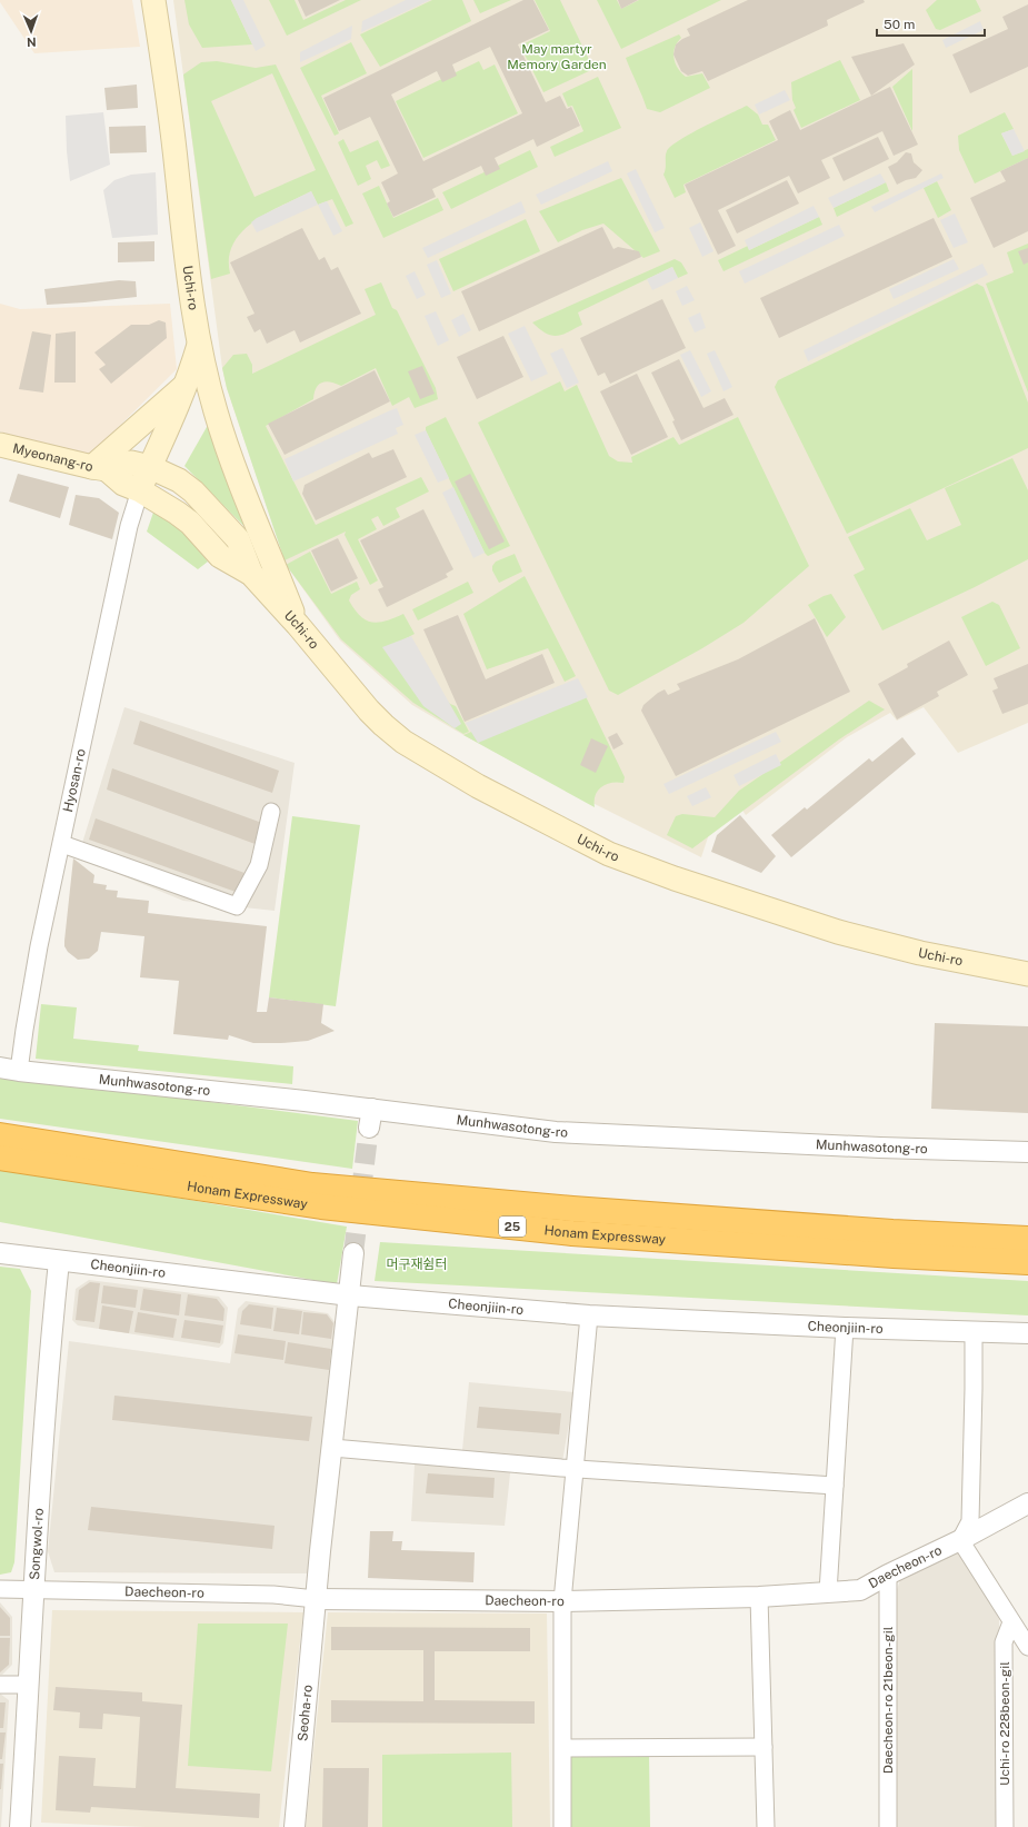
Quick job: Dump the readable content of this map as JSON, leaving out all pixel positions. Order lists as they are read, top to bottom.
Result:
{
  "streets": {
    "highway": ["Honam Expressway", "25"],
    "main road": ["Uchi-ro", "Myeonang-ro"],
    "street": [
      "Hyosan-ro",
      "Munhwasotong-ro",
      "Cheonjiin-ro",
      "Songwol-ro",
      "Daecheon-ro",
      "Daecheon-ro 21beon-gil",
      "Seoha-ro",
      "Uchi-ro 228beon-gil"
    ]
  },
  "crossings": [
    ["Uchi-ro", "Myeonang-ro"],
    ["Uchi-ro", "Hyosan-ro"],
    ["Myeonang-ro", "Hyosan-ro"],
    ["Hyosan-ro", "Munhwasotong-ro"],
    ["Cheonjiin-ro", "Songwol-ro"],
    ["Cheonjiin-ro", "Seoha-ro"],
    ["Songwol-ro", "Daecheon-ro"],
    ["Daecheon-ro", "Daecheon-ro 21beon-gil"],
    ["Daecheon-ro", "Seoha-ro"]
  ],
  "parks": ["May martyr Memory Garden", "머구재쉼터"],
  "scale_bar": "50 m",
  "north": "bottom"
}
